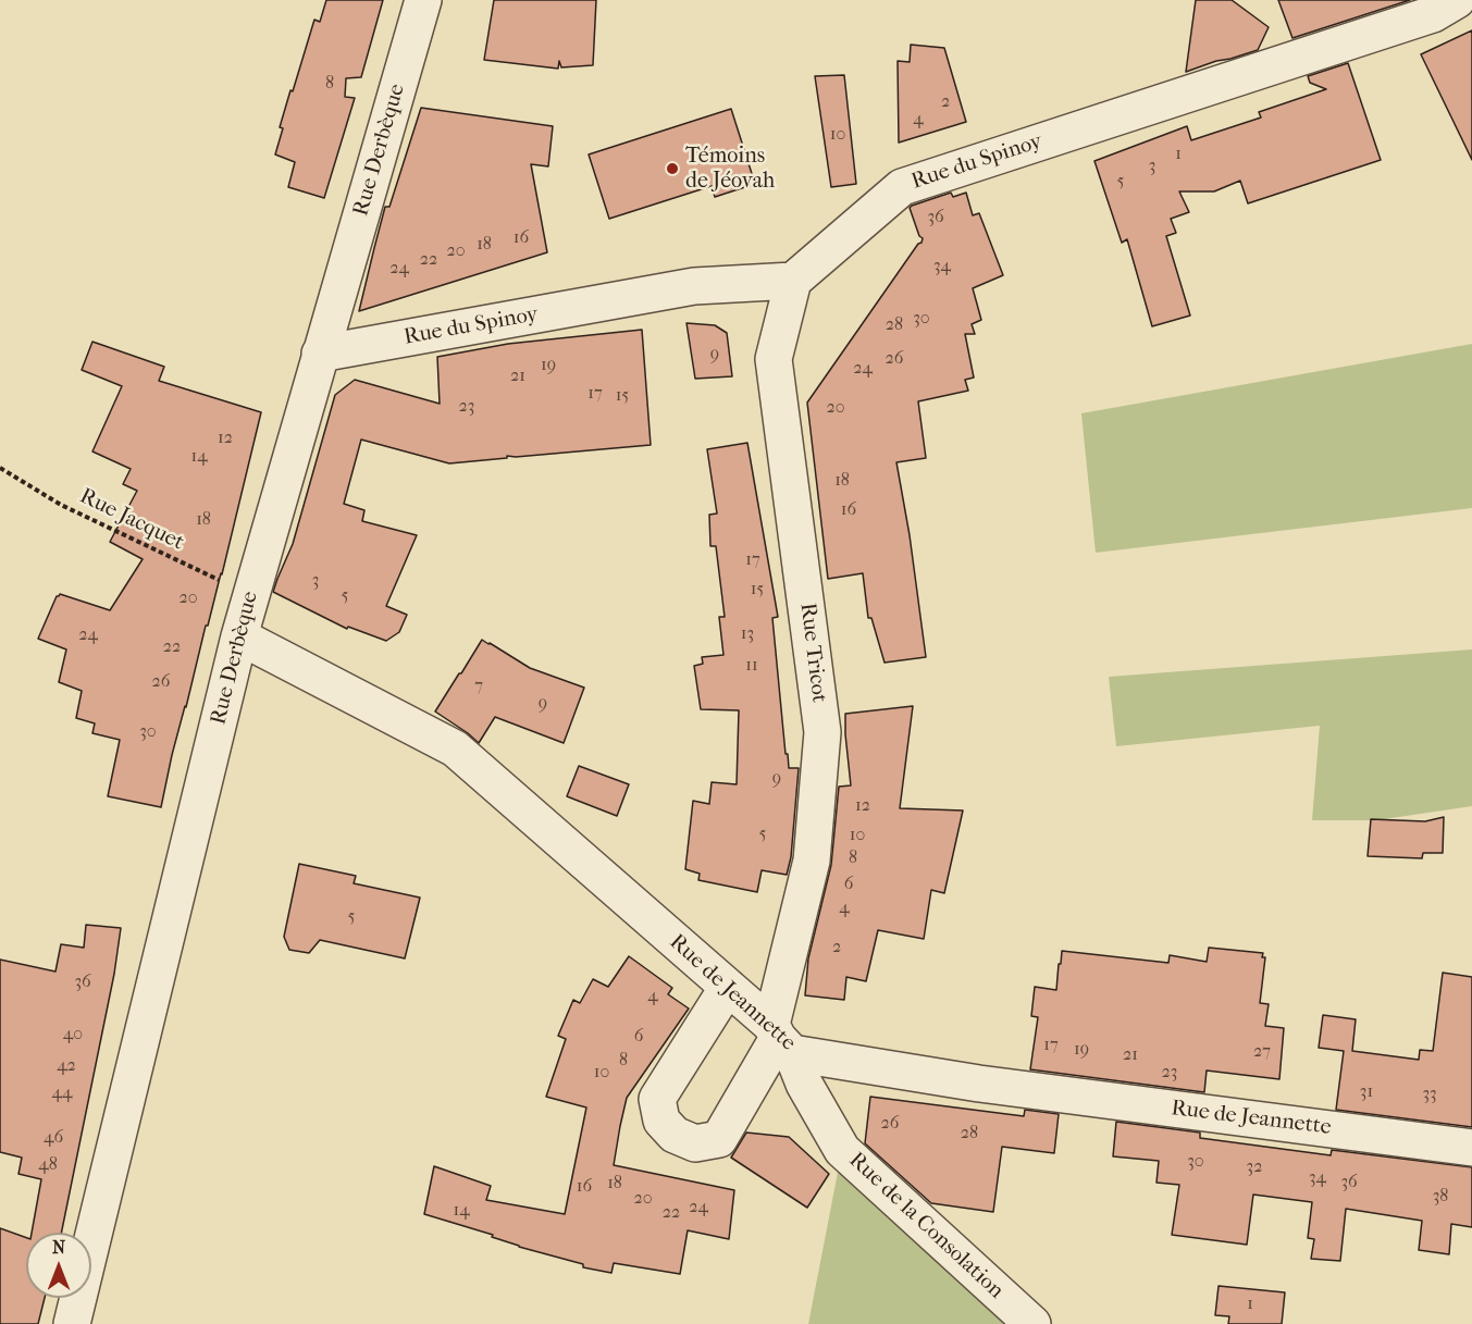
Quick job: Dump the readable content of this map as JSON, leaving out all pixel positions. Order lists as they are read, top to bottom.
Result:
{
  "streets": {
    "street": [
      "Rue Derbèque",
      "Rue du Spinoy",
      "Rue Tricot",
      "Rue de Jeannette",
      "Rue de la Consolation"
    ],
    "path": ["Rue Jacquet"]
  },
  "crossings": [
    ["Rue Derbèque", "Rue du Spinoy"],
    ["Rue Derbèque", "Rue Jacquet"],
    ["Rue Derbèque", "Rue de Jeannette"],
    ["Rue du Spinoy", "Rue Tricot"],
    ["Rue Tricot", "Rue de Jeannette"],
    ["Rue Tricot", "Rue de la Consolation"],
    ["Rue de Jeannette", "Rue de la Consolation"]
  ],
  "places": ["Témoins de Jéovah"],
  "house_numbers": [
    "8",
    "2",
    "4",
    "10",
    "1",
    "3",
    "5",
    "36",
    "16",
    "18",
    "20",
    "22",
    "34",
    "24",
    "30",
    "28",
    "9",
    "26",
    "19",
    "24",
    "21",
    "17",
    "15",
    "23",
    "20",
    "12",
    "14",
    "18",
    "16",
    "18",
    "17",
    "3",
    "15",
    "5",
    "20",
    "13",
    "24",
    "22",
    "11",
    "26",
    "7",
    "9",
    "30",
    "9",
    "12",
    "5",
    "10",
    "8",
    "6",
    "4",
    "5",
    "2",
    "36",
    "4",
    "40",
    "6",
    "17",
    "19",
    "27",
    "21",
    "8",
    "42",
    "10",
    "23",
    "31",
    "44",
    "33",
    "26",
    "28",
    "46",
    "30",
    "48",
    "32",
    "34",
    "36",
    "18",
    "16",
    "38",
    "20",
    "24",
    "14",
    "22",
    "1"
  ],
  "north": "top"
}
